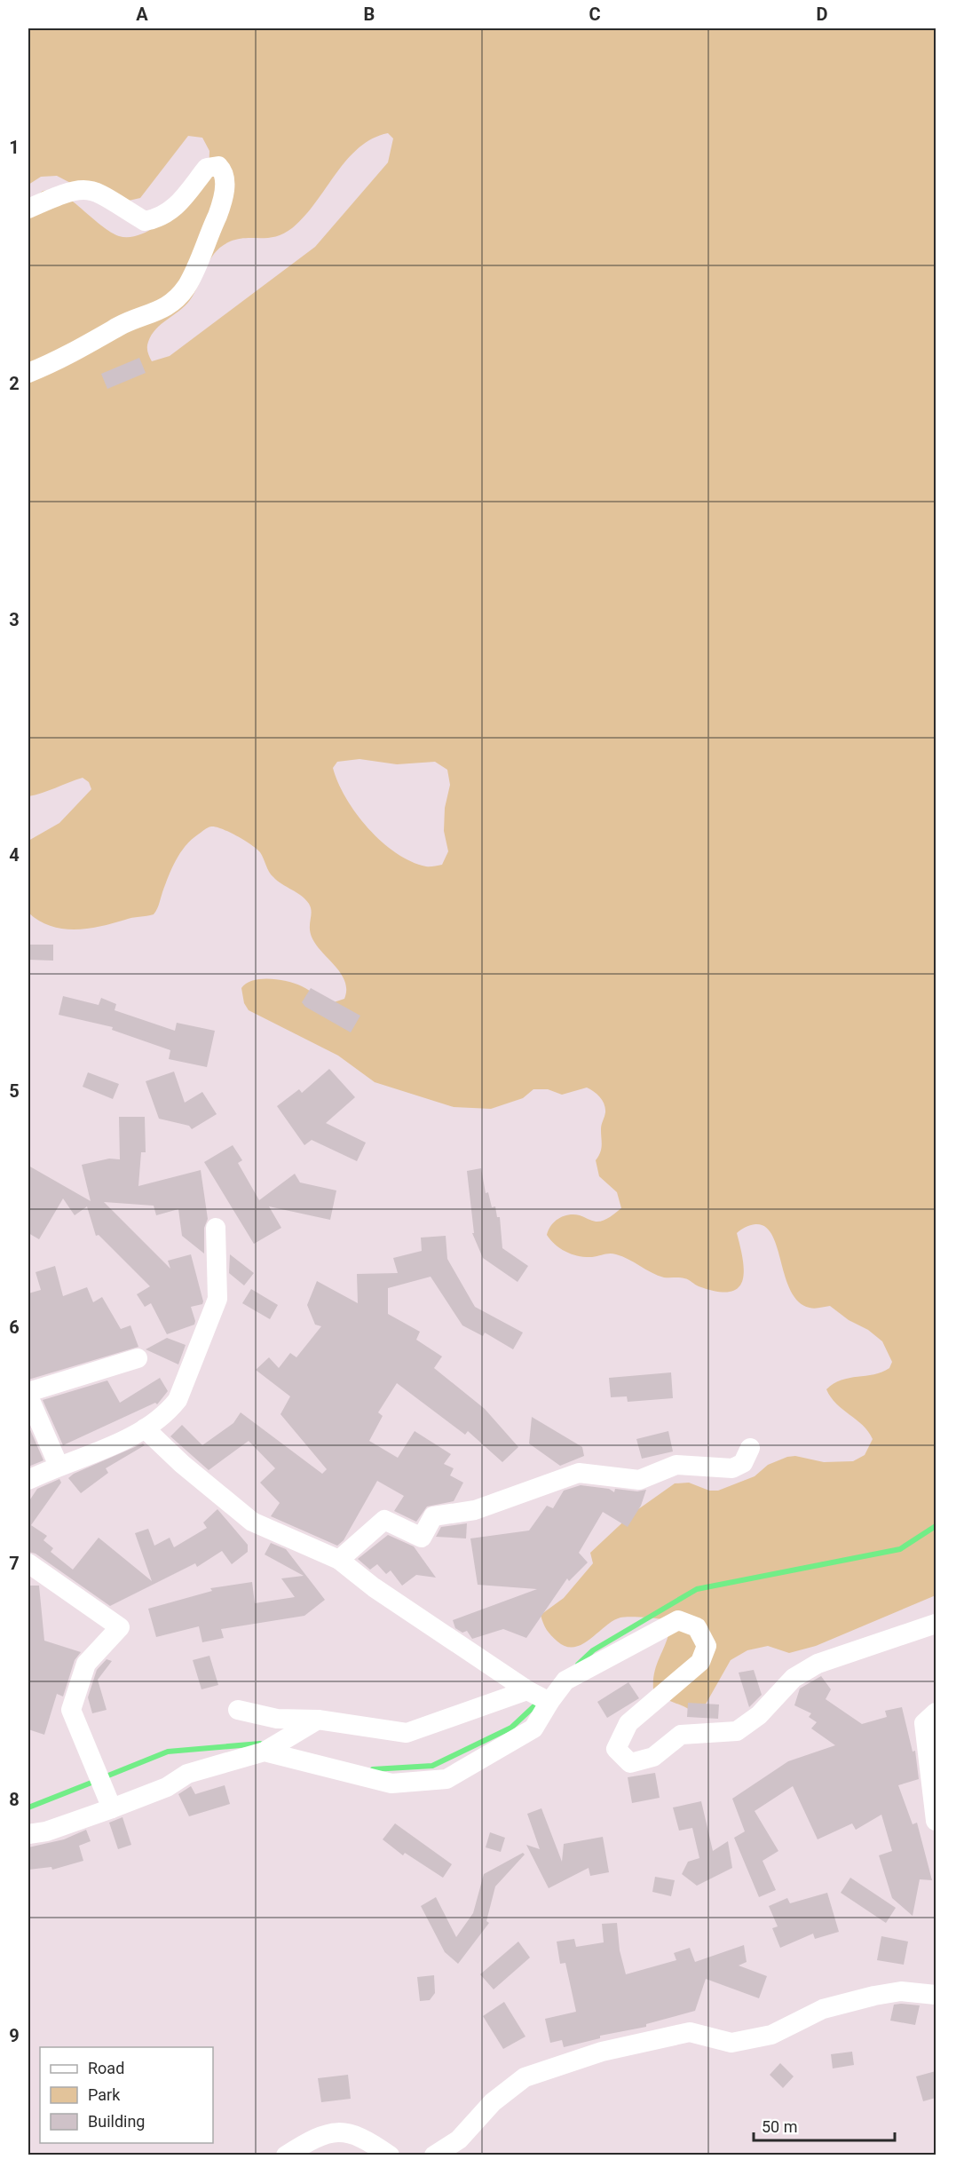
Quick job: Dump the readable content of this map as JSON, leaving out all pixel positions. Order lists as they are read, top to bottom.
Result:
{
  "legend": ["Road", "Park", "Building"],
  "scale_bar": "50 m",
  "grid": {
    "columns": [
      "A",
      "B",
      "C",
      "D"
    ],
    "rows": [
      "1",
      "2",
      "3",
      "4",
      "5",
      "6",
      "7",
      "8",
      "9"
    ]
  }
}
